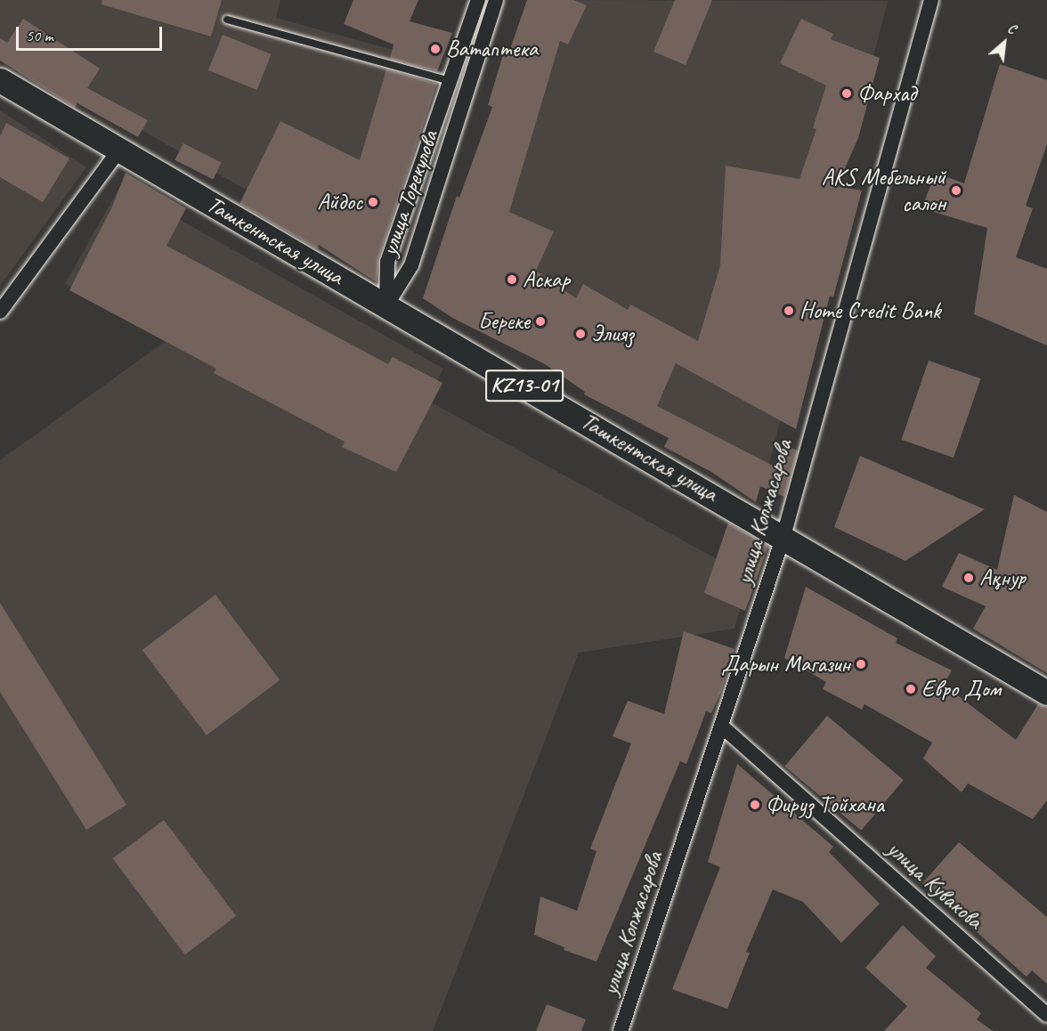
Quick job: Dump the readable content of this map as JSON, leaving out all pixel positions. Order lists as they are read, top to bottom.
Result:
{
  "streets": {
    "main road": ["Ташкентская улица", "KZ13-01"],
    "street": ["улица Торекулова", "улица Копжасарова", "улица Кувакова"]
  },
  "crossings": [
    ["улица Торекулова", "Ташкентская улица"],
    ["Ташкентская улица", "улица Копжасарова"],
    ["улица Копжасарова", "улица Кувакова"]
  ],
  "places": [
    "Ватаптека",
    "Фархад",
    "AKS Мебельный салон",
    "Айдос",
    "Аскар",
    "Home Credit Bank",
    "Береке",
    "Элияз",
    "Ақнур",
    "Дарын Магазин",
    "Евро Дом",
    "Фируз Тойхана"
  ],
  "scale_bar": "50 m",
  "north": "top right"
}
